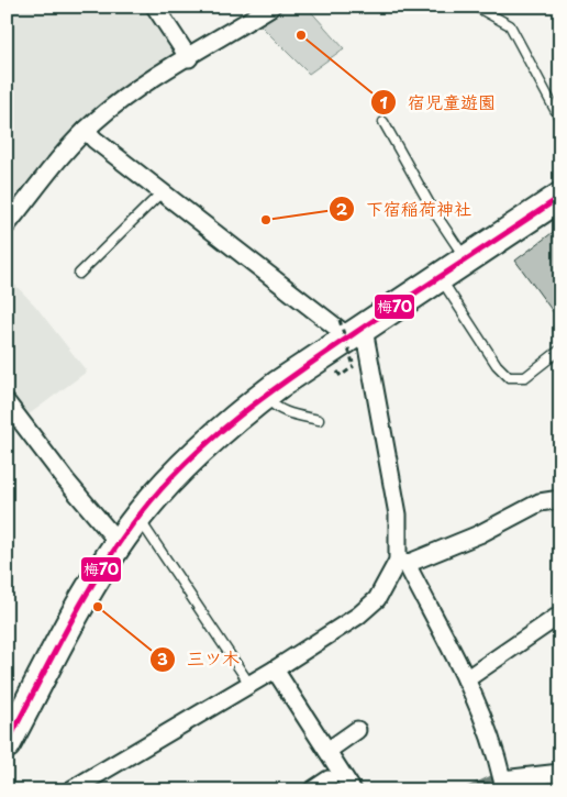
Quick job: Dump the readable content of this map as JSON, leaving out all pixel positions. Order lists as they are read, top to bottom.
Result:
{
  "places": ["宿児童遊園", "下宿稲荷神社", "三ツ木"],
  "lines": ["transit line 梅70"]
}
